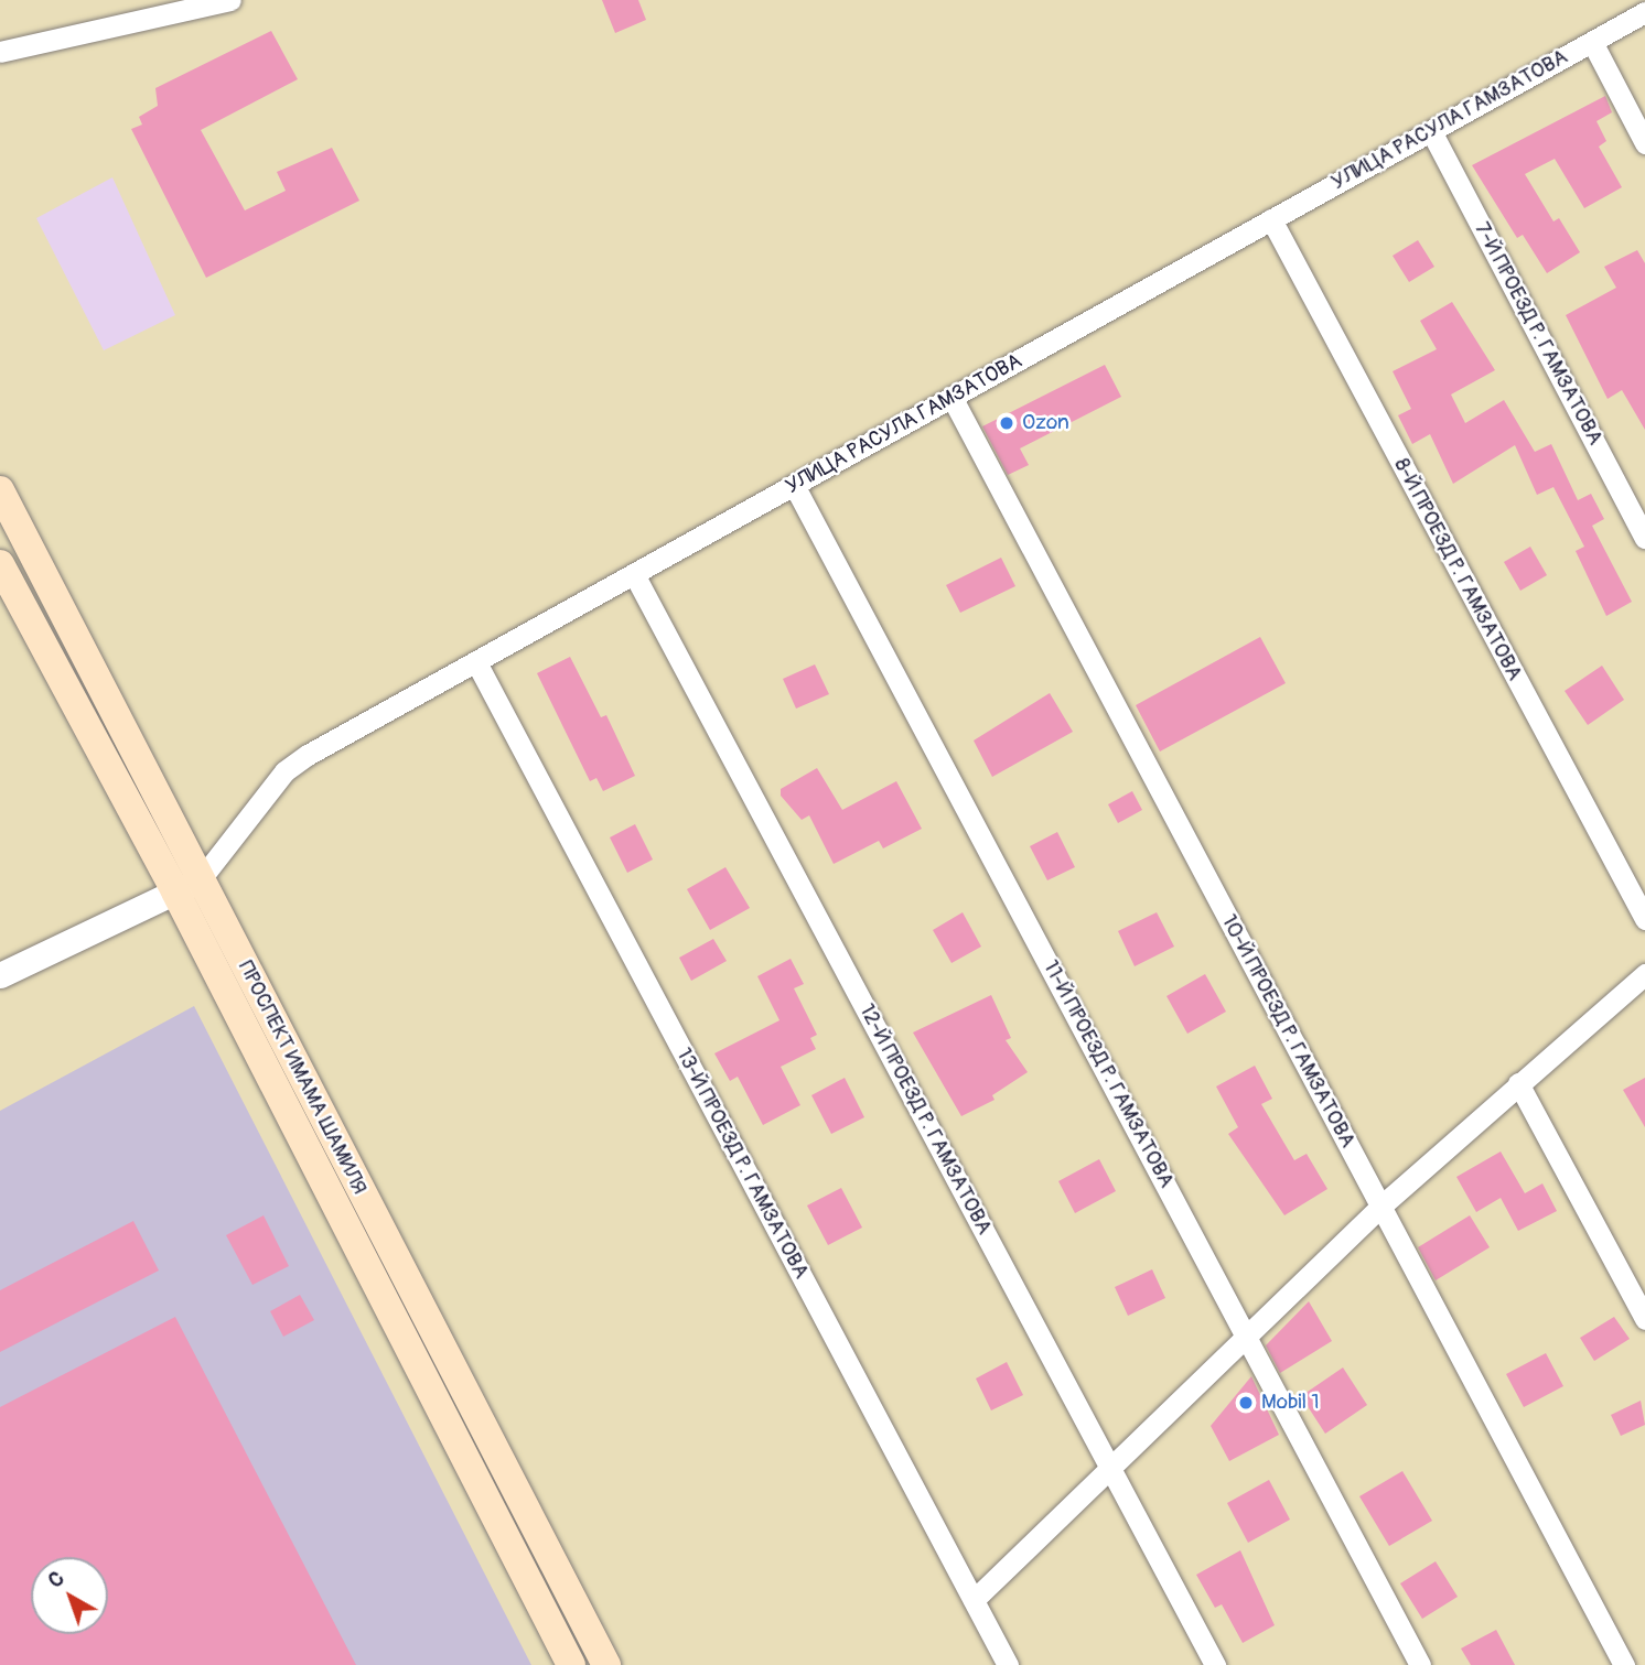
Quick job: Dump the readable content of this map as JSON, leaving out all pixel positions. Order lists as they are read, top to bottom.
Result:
{
  "streets": {
    "main road": ["ПРОСПЕКТ ИМАМА ШАМИЛЯ"],
    "street": [
      "УЛИЦА РАСУЛА ГАМЗАТОВА",
      "7-Й ПРОЕЗД Р. ГАМЗАТОВА",
      "8-Й ПРОЕЗД Р. ГАМЗАТОВА",
      "10-Й ПРОЕЗД Р. ГАМЗАТОВА",
      "11-Й ПРОЕЗД Р. ГАМЗАТОВА",
      "12-Й ПРОЕЗД Р. ГАМЗАТОВА",
      "13-Й ПРОЕЗД Р. ГАМЗАТОВА"
    ]
  },
  "crossings": [
    ["УЛИЦА РАСУЛА ГАМЗАТОВА", "7-Й ПРОЕЗД Р. ГАМЗАТОВА"],
    ["УЛИЦА РАСУЛА ГАМЗАТОВА", "8-Й ПРОЕЗД Р. ГАМЗАТОВА"],
    ["УЛИЦА РАСУЛА ГАМЗАТОВА", "10-Й ПРОЕЗД Р. ГАМЗАТОВА"],
    ["УЛИЦА РАСУЛА ГАМЗАТОВА", "11-Й ПРОЕЗД Р. ГАМЗАТОВА"],
    ["УЛИЦА РАСУЛА ГАМЗАТОВА", "ПРОСПЕКТ ИМАМА ШАМИЛЯ"],
    ["УЛИЦА РАСУЛА ГАМЗАТОВА", "12-Й ПРОЕЗД Р. ГАМЗАТОВА"],
    ["УЛИЦА РАСУЛА ГАМЗАТОВА", "13-Й ПРОЕЗД Р. ГАМЗАТОВА"]
  ],
  "places": ["Ozon", "Mobil 1"],
  "north": "top left"
}
